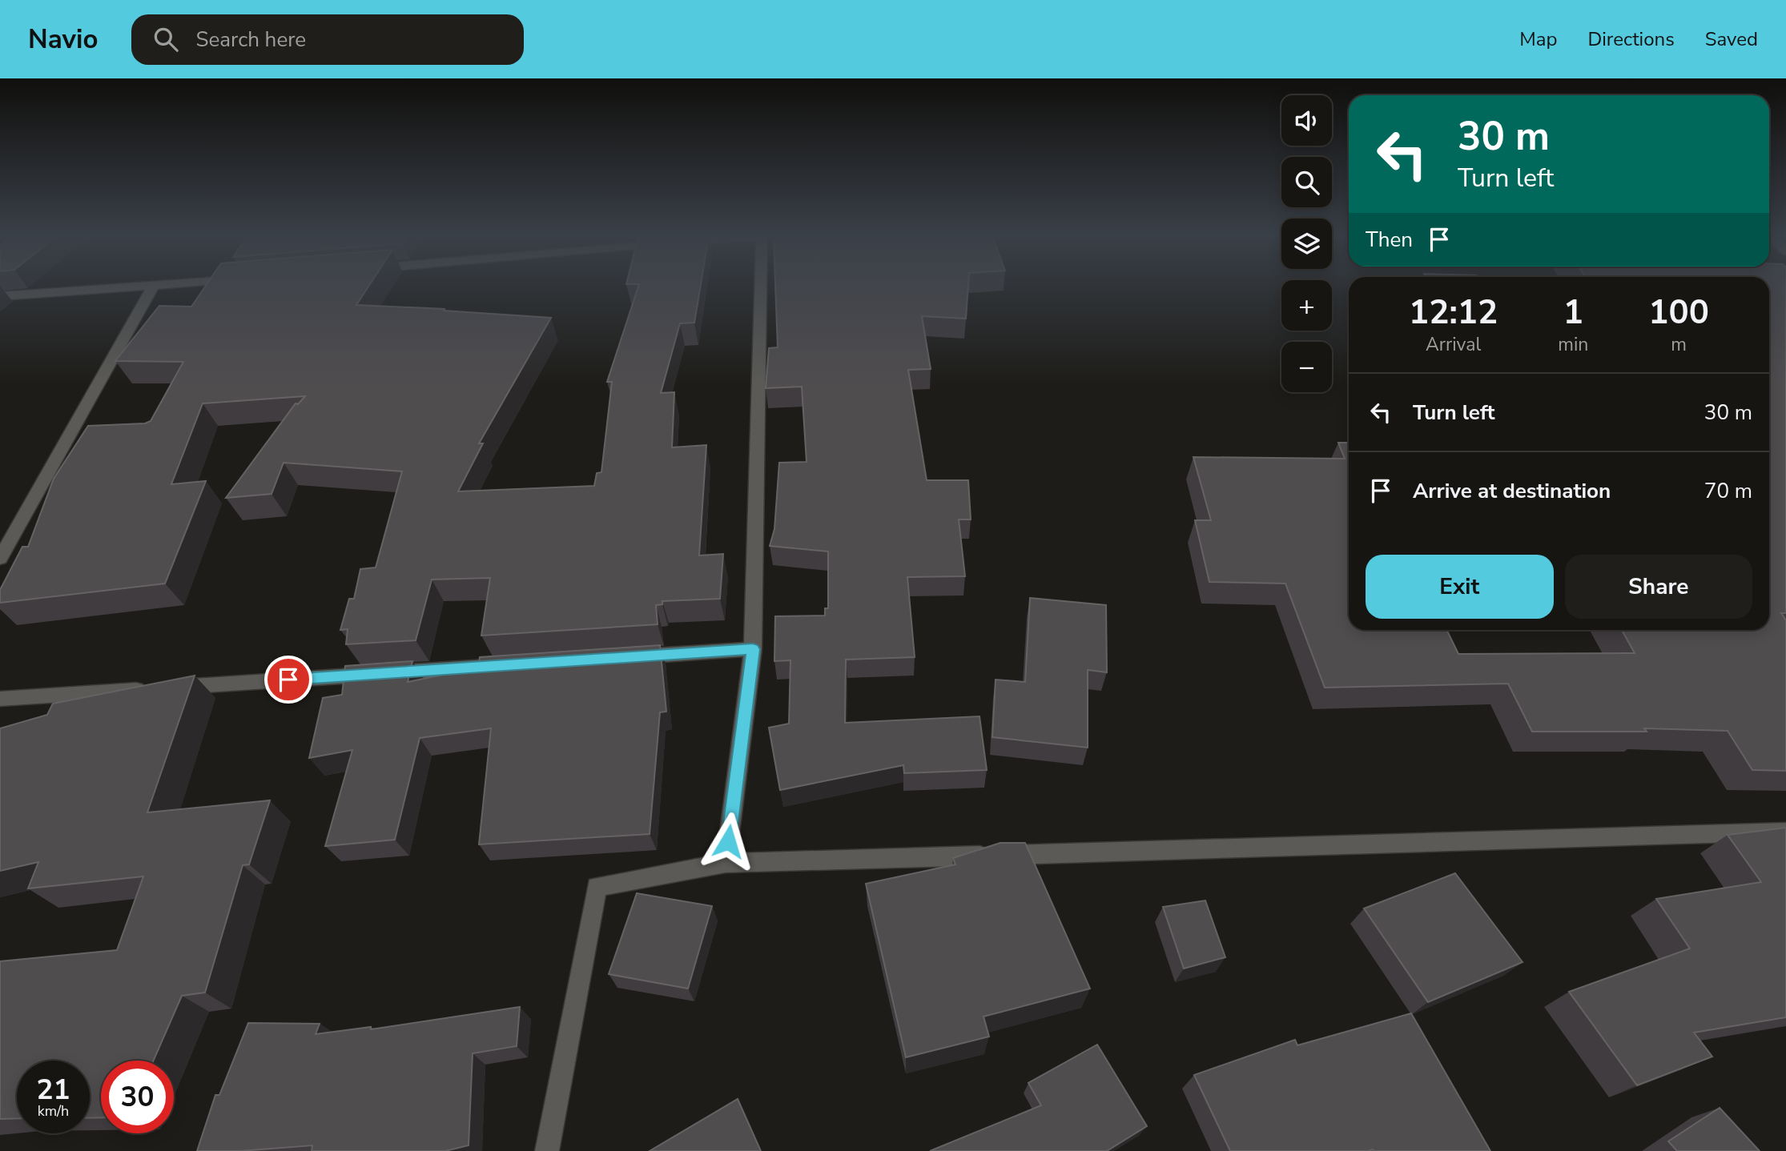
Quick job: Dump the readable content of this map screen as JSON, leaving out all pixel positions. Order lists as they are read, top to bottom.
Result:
{
  "page": {
    "header": "Navio",
    "search": "Search here",
    "nav": ["Map", "Directions", "Saved"],
    "map_buttons": ["+", "−"],
    "turn": ["30 m", "Turn left"],
    "then": "Then",
    "eta": [
      "12:12",
      "Arrival",
      "1",
      "min",
      "100",
      "m"
    ],
    "list": [
      {
        "name": "Turn left",
        "value": "30 m"
      },
      {
        "name": "Arrive at destination",
        "value": "70 m"
      }
    ],
    "buttons": ["Exit", "Share"],
    "speed": "21 km/h",
    "limit": "30"
  }
}
